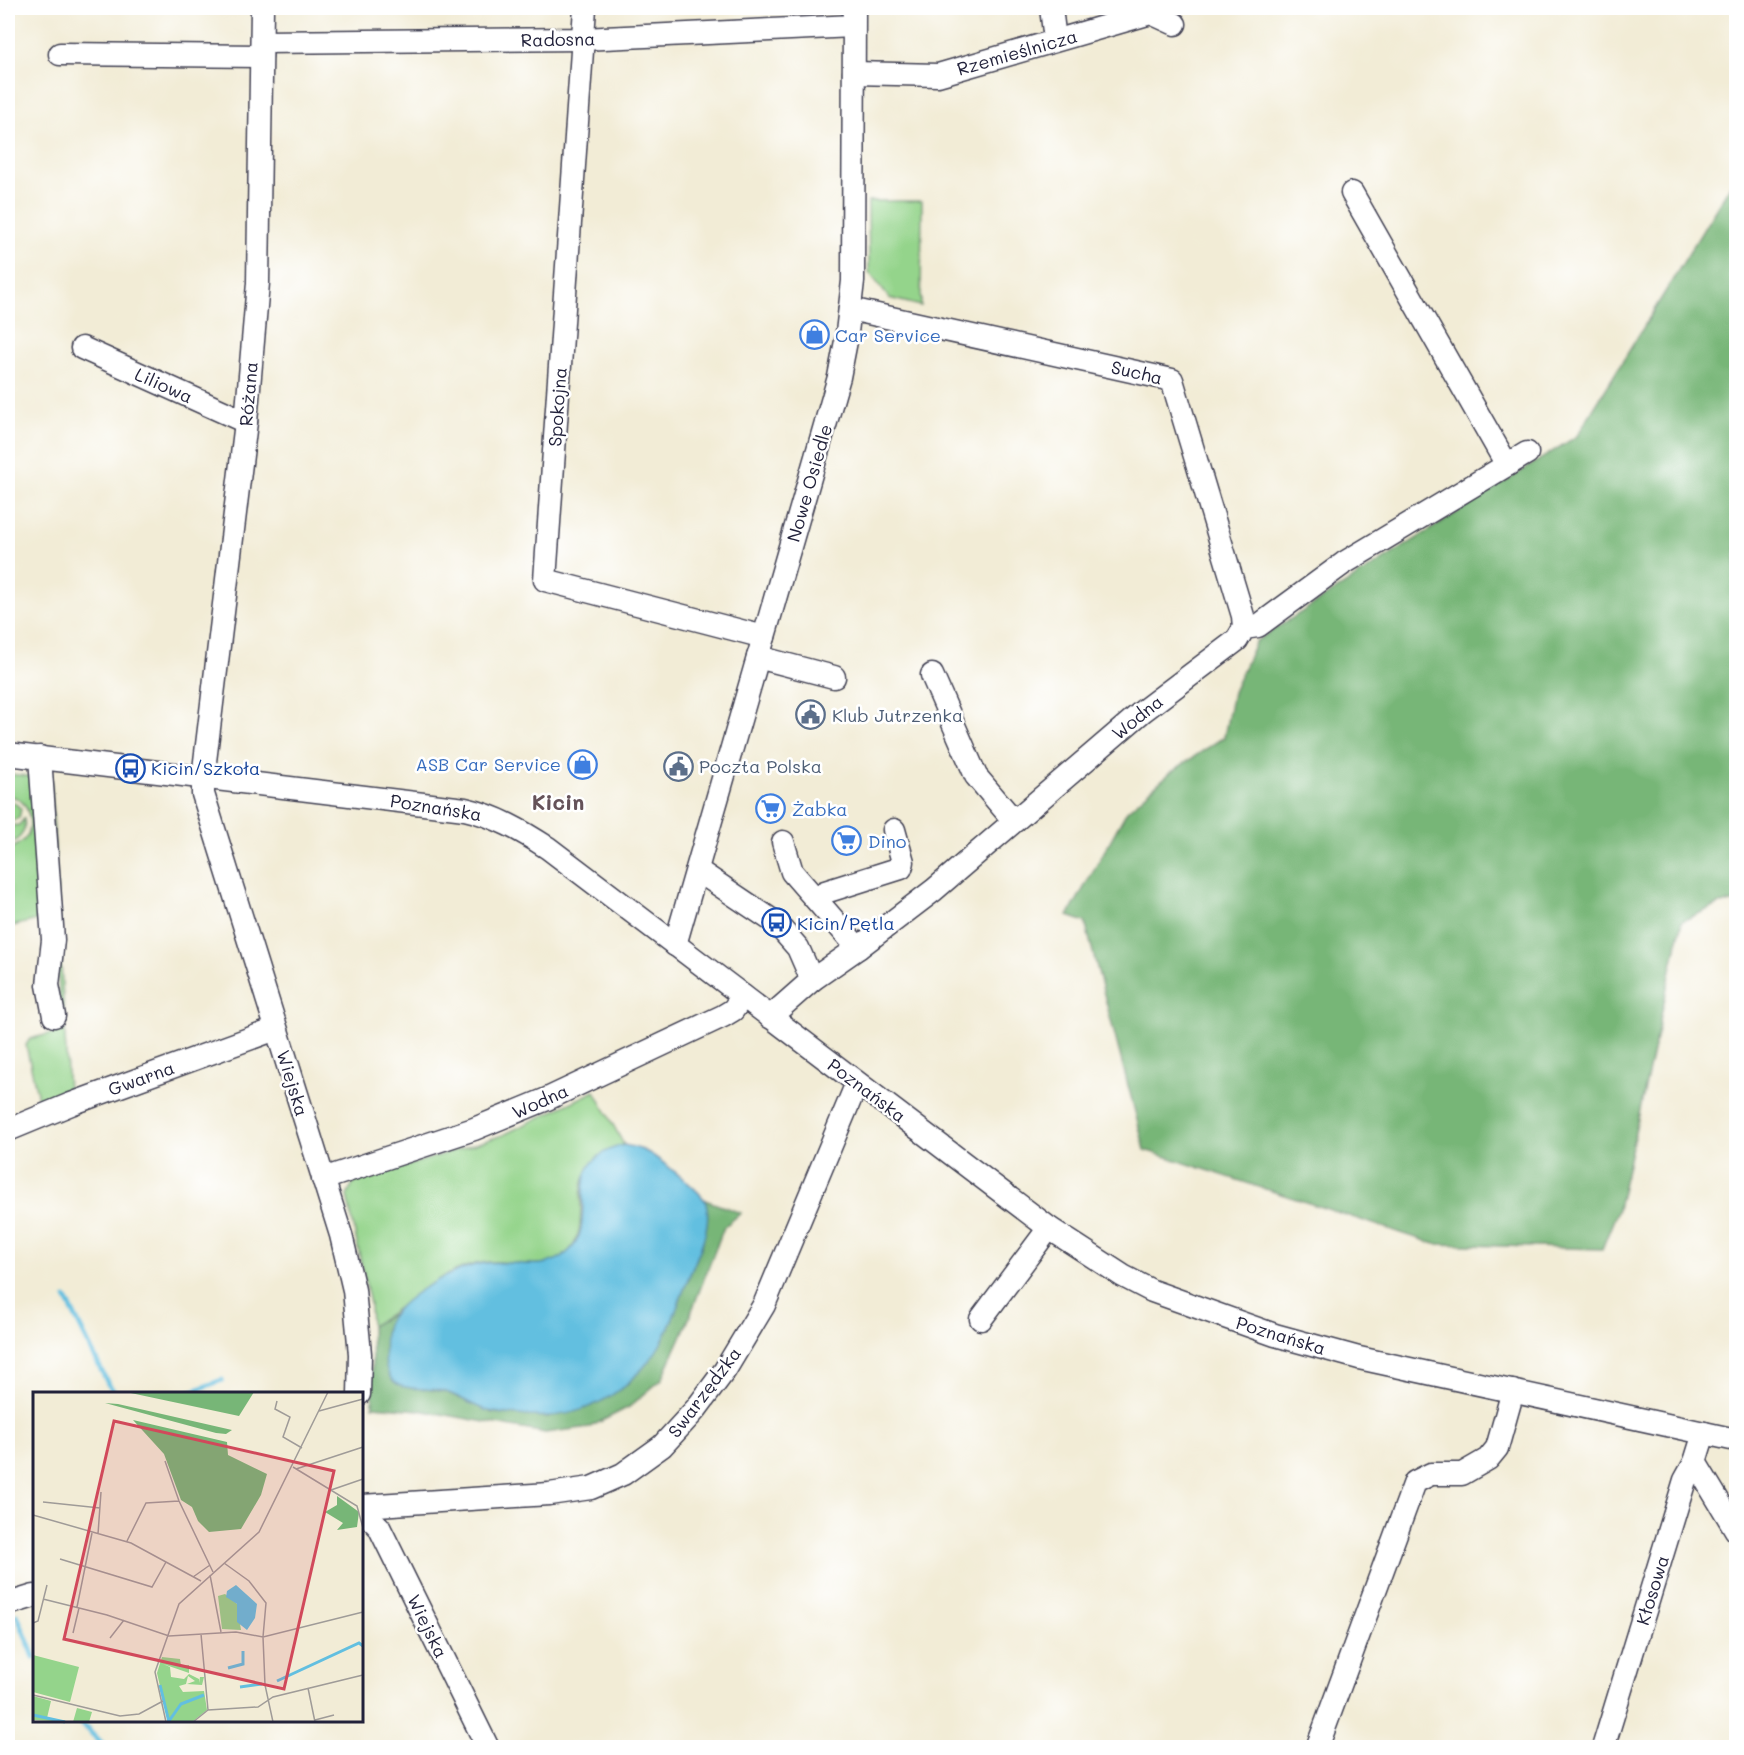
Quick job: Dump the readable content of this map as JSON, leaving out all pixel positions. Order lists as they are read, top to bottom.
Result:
{
  "streets": {
    "street": [
      "Radosna",
      "Rzemieślnicza",
      "Sucha",
      "Liliowa",
      "Różana",
      "Spokojna",
      "Nowe Osiedle",
      "Wodna",
      "Poznańska",
      "Gwarna",
      "Wiejska",
      "Swarzędzka",
      "Kłosowa"
    ]
  },
  "crossings": [
    ["Radosna", "Różana"],
    ["Radosna", "Spokojna"],
    ["Radosna", "Nowe Osiedle"],
    ["Rzemieślnicza", "Nowe Osiedle"],
    ["Sucha", "Nowe Osiedle"],
    ["Sucha", "Wodna"],
    ["Liliowa", "Różana"],
    ["Różana", "Poznańska"],
    ["Różana", "Wiejska"],
    ["Spokojna", "Nowe Osiedle"],
    ["Nowe Osiedle", "Poznańska"],
    ["Wodna", "Poznańska"],
    ["Wodna", "Wiejska"],
    ["Poznańska", "Wiejska"],
    ["Poznańska", "Swarzędzka"],
    ["Poznańska", "Kłosowa"],
    ["Gwarna", "Wiejska"]
  ],
  "districts": ["Kicin"],
  "places": {
    "shop": ["Car Service", "ASB Car Service"],
    "public building": ["Klub Jutrzenka", "Poczta Polska"],
    "bus stop": ["Kicin/Szkoła", "Kicin/Pętla"],
    "supermarket": ["Żabka", "Dino"]
  }
}
